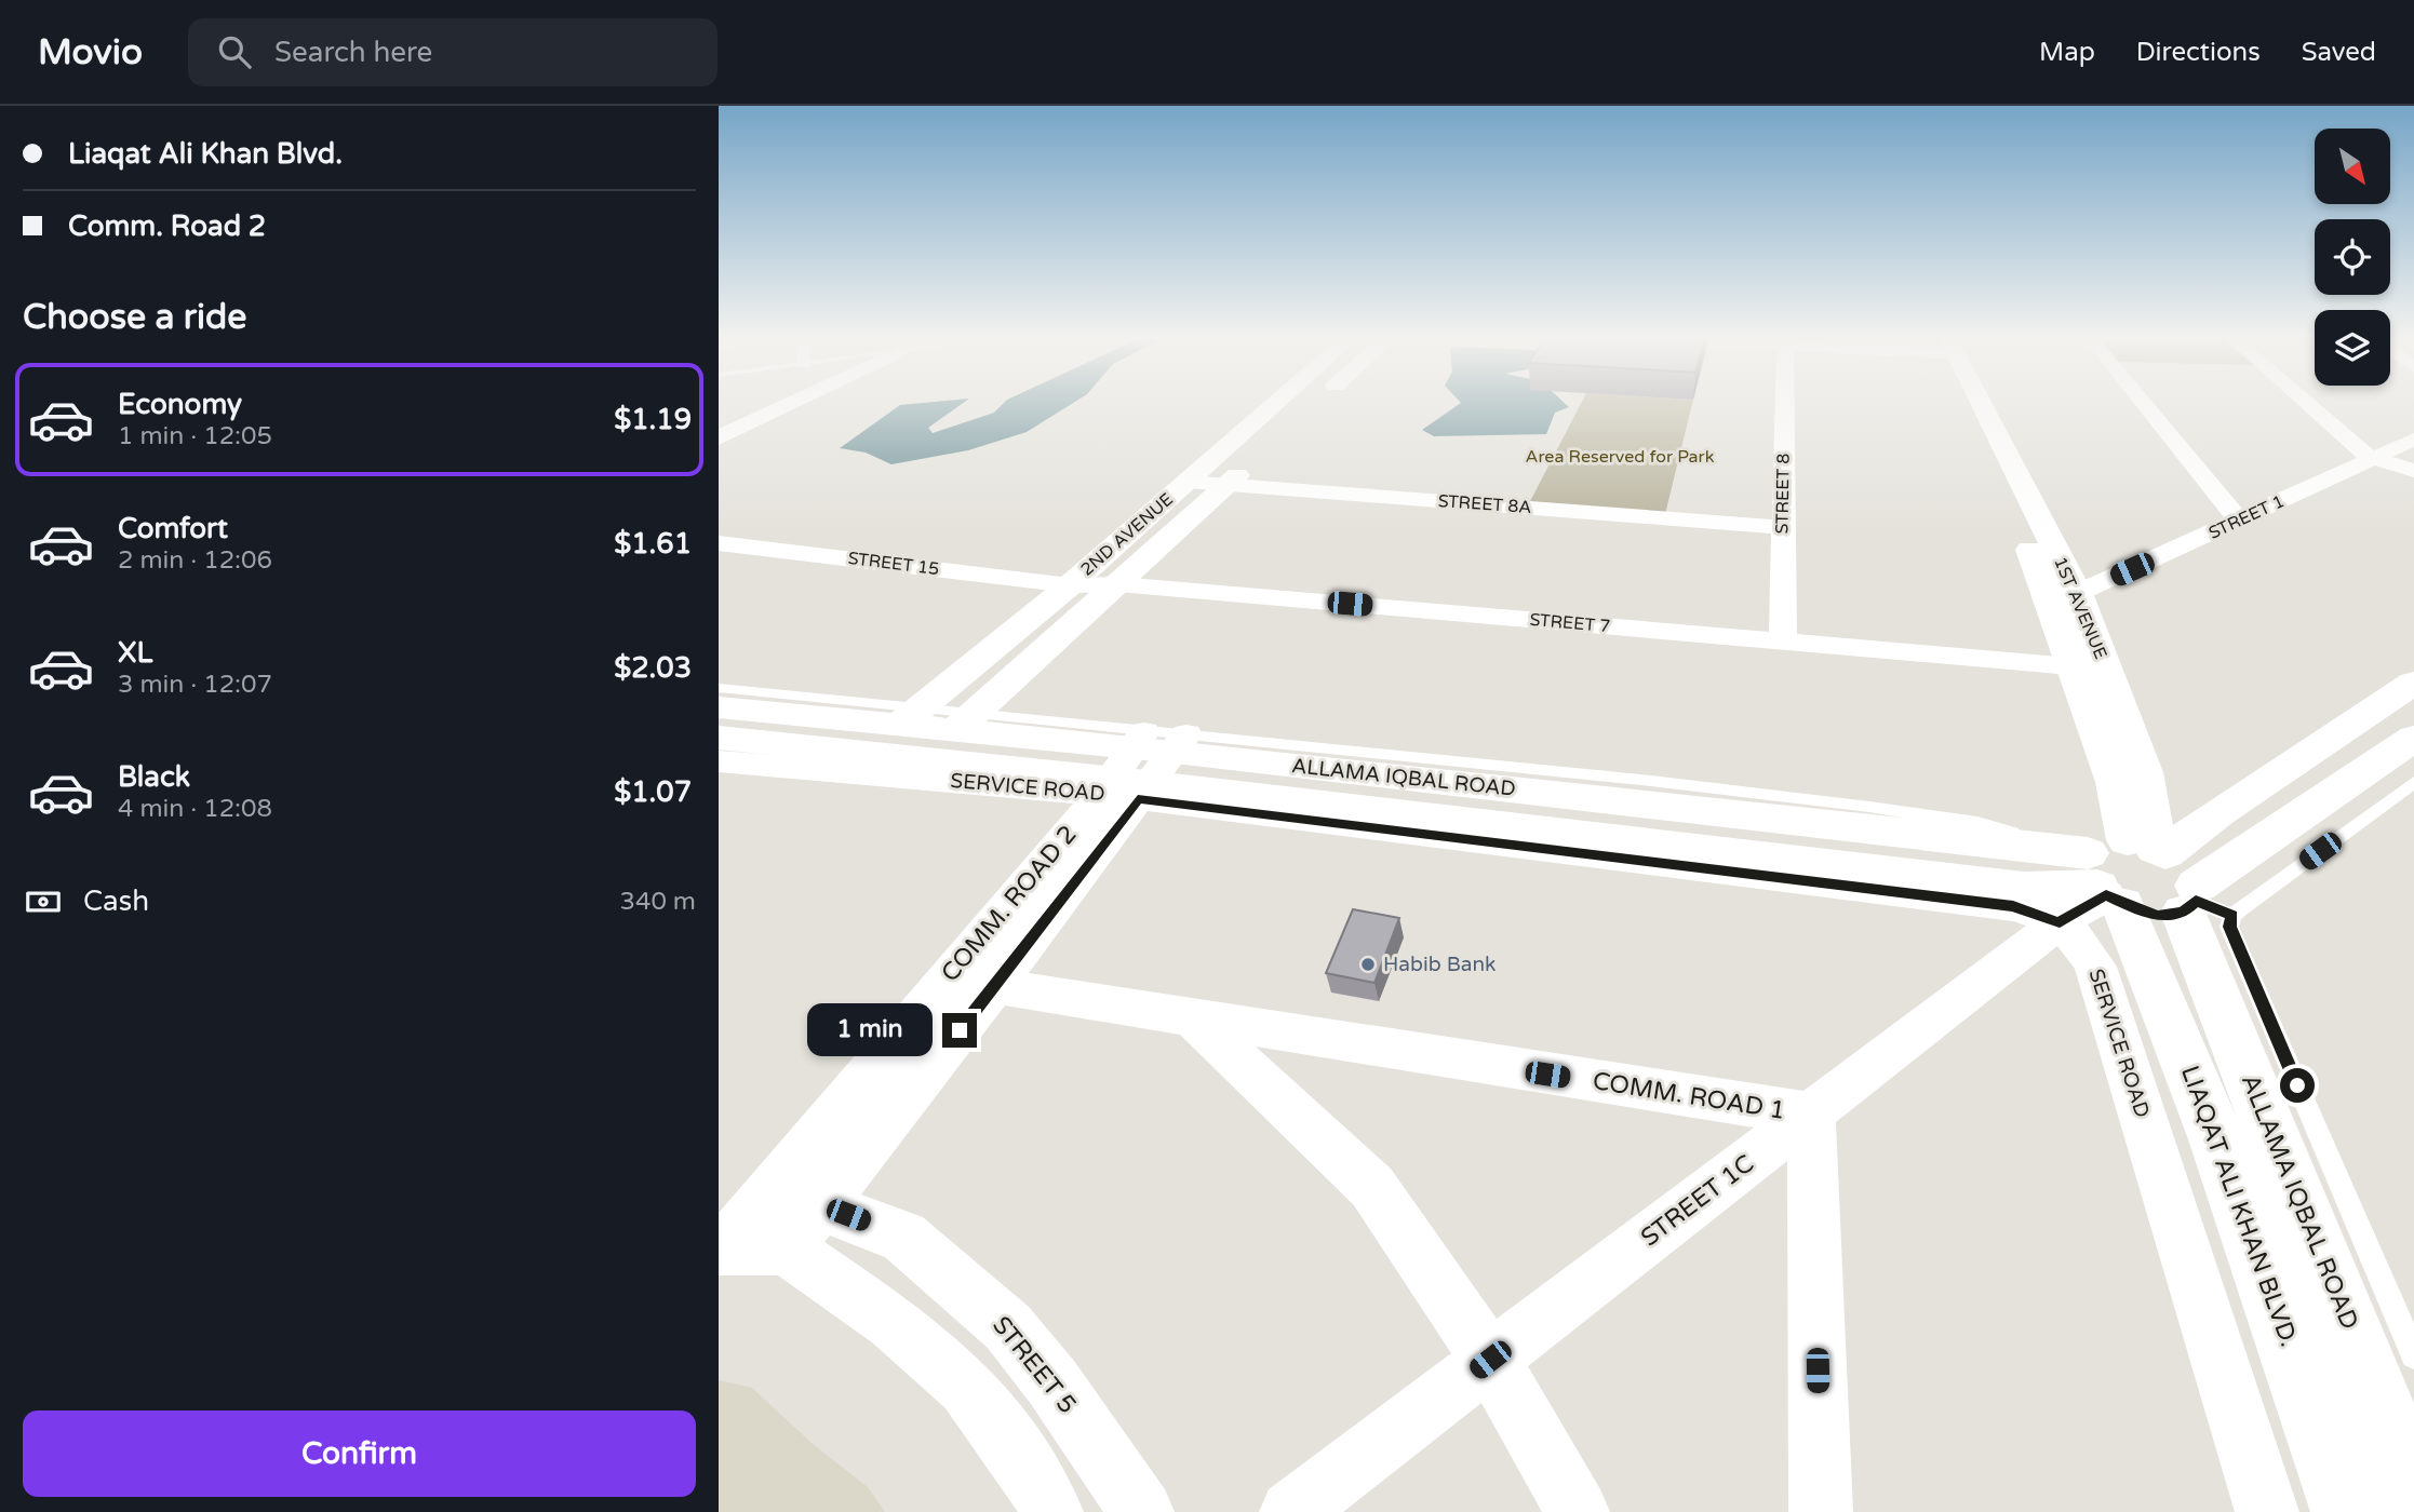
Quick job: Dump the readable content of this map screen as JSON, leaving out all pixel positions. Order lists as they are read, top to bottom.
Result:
{
  "streets": {
    "main road": [
      "2ND AVENUE",
      "1ST AVENUE",
      "ALLAMA IQBAL ROAD",
      "LIAQAT ALI KHAN BLVD."
    ],
    "street": [
      "STREET 8",
      "STREET 8A",
      "STREET 1",
      "STREET 15",
      "STREET 7",
      "SERVICE ROAD",
      "COMM. ROAD 2",
      "COMM. ROAD 1",
      "STREET 1C",
      "STREET 5"
    ]
  },
  "crossings": [
    ["STREET 8", "STREET 8A"],
    ["STREET 8", "STREET 7"],
    ["STREET 8A", "2ND AVENUE"],
    ["STREET 1", "1ST AVENUE"],
    ["2ND AVENUE", "STREET 15"],
    ["2ND AVENUE", "STREET 7"],
    ["STREET 15", "STREET 7"],
    ["1ST AVENUE", "SERVICE ROAD"],
    ["1ST AVENUE", "STREET 1C"],
    ["1ST AVENUE", "LIAQAT ALI KHAN BLVD."],
    ["SERVICE ROAD", "COMM. ROAD 2"],
    ["SERVICE ROAD", "STREET 1C"],
    ["SERVICE ROAD", "LIAQAT ALI KHAN BLVD."],
    ["COMM. ROAD 2", "COMM. ROAD 1"],
    ["COMM. ROAD 2", "STREET 5"],
    ["COMM. ROAD 1", "STREET 1C"],
    ["STREET 1C", "LIAQAT ALI KHAN BLVD."]
  ],
  "parks": ["Area Reserved for Park"],
  "places": ["Habib Bank"],
  "north": "bottom right",
  "page": {
    "header": "Movio",
    "search": "Search here",
    "nav": ["Map", "Directions", "Saved"],
    "banner": ["Liaqat Ali Khan Blvd.", "Comm. Road 2"],
    "heading": "Choose a ride",
    "list": [
      {
        "name": "Economy",
        "note": "1 min · 12:05",
        "value": "$1.19"
      },
      {
        "name": "Comfort",
        "note": "2 min · 12:06",
        "value": "$1.61"
      },
      {
        "name": "XL",
        "note": "3 min · 12:07",
        "value": "$2.03"
      },
      {
        "name": "Black",
        "note": "4 min · 12:08",
        "value": "$1.07"
      }
    ],
    "pay": ["Cash", "340 m"],
    "bubble": "1 min",
    "buttons": "Confirm"
  }
}
